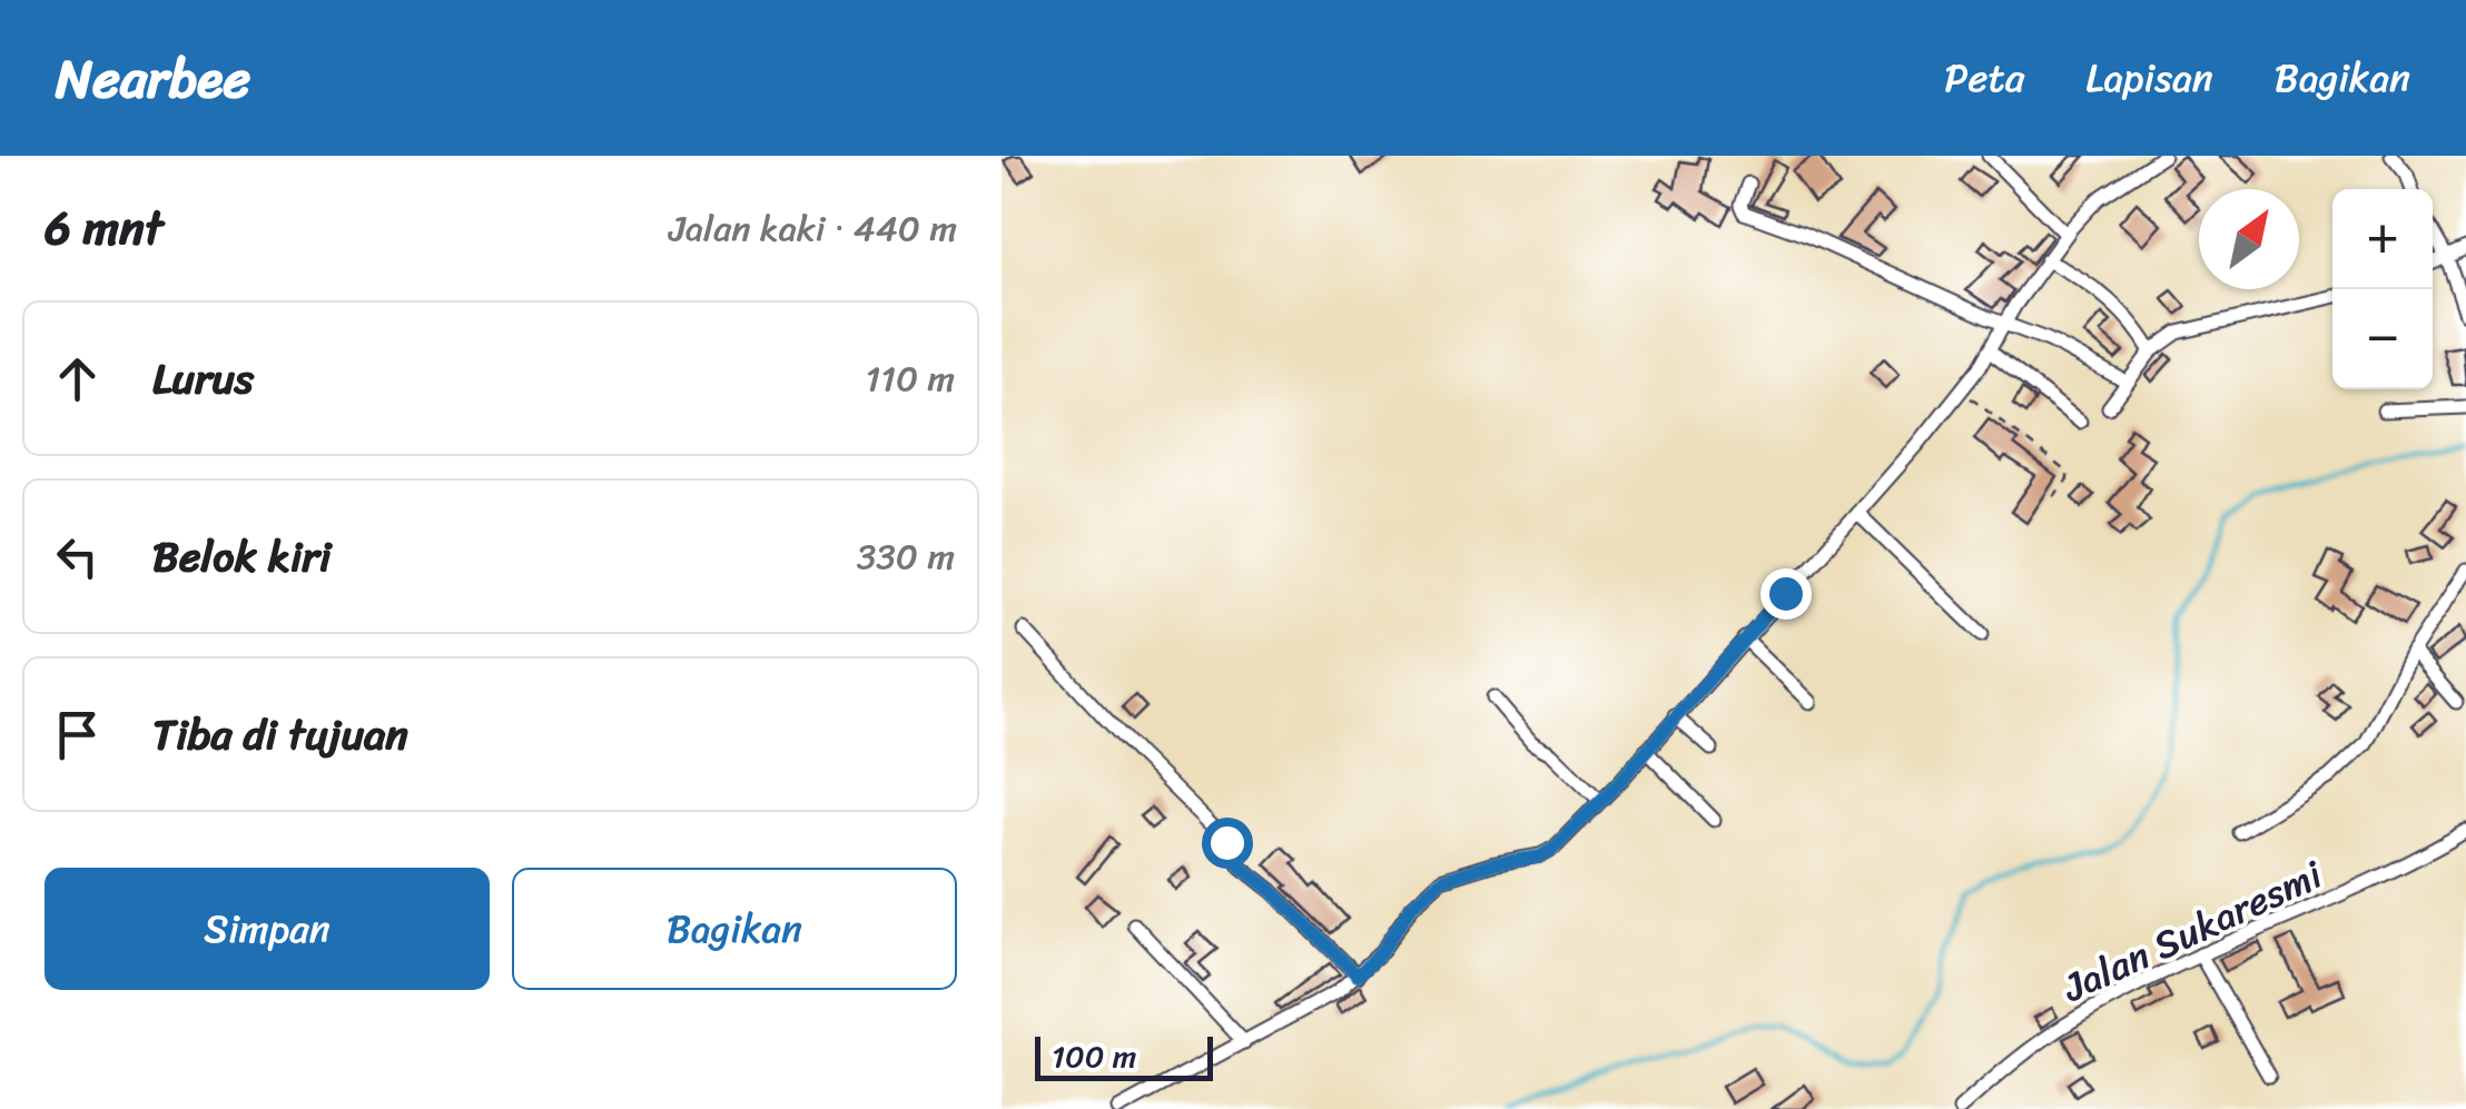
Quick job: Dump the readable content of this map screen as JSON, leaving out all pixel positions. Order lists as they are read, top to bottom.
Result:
{
  "streets": {
    "street": ["Jalan Sukaresmi"]
  },
  "scale_bar": "100 m",
  "north": "top right",
  "page": {
    "header": "Nearbee",
    "nav": ["Peta", "Lapisan", "Bagikan"],
    "heading": ["6 mnt", "Jalan kaki · 440 m"],
    "map_buttons": ["+", "−"],
    "list": [
      ["Lurus", "110 m"],
      ["Belok kiri", "330 m"],
      "Tiba di tujuan"
    ],
    "buttons": ["Simpan", "Bagikan"],
    "scale": "100 m"
  }
}
